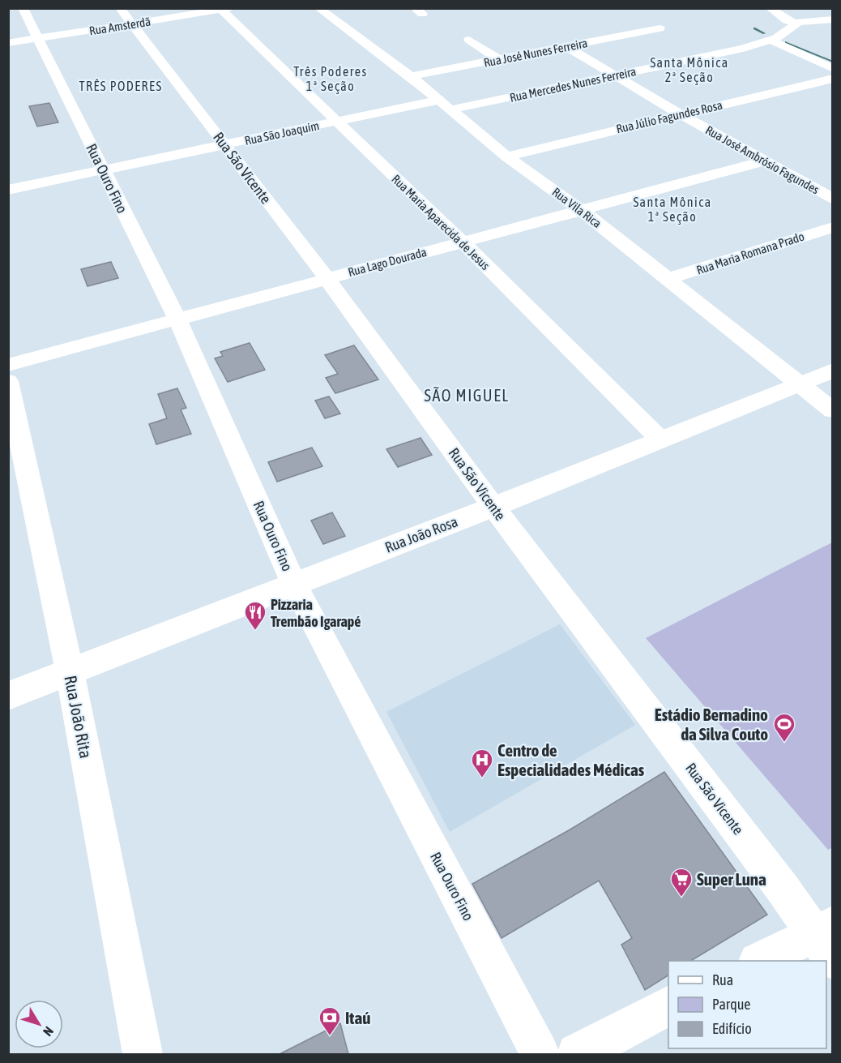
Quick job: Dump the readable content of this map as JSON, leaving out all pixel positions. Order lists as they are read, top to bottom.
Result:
{
  "streets": {
    "main road": ["Rua João Rosa"],
    "street": [
      "Rua Amsterdã",
      "Rua José Nunes Ferreira",
      "Rua Mercedes Nunes Ferreira",
      "Rua Júlio Fagundes Rosa",
      "Rua São Joaquim",
      "Rua José Ambrósio Fagundes",
      "Rua São Vicente",
      "Rua Ouro Fino",
      "Rua Vila Rica",
      "Rua Maria Aparecida de Jesus",
      "Rua Maria Romana Prado",
      "Rua Lago Dourada",
      "Rua João Rita"
    ]
  },
  "crossings": [
    ["Rua Amsterdã", "Rua São Vicente"],
    ["Rua Amsterdã", "Rua Ouro Fino"],
    ["Rua Amsterdã", "Rua Maria Aparecida de Jesus"],
    ["Rua José Nunes Ferreira", "Rua José Ambrósio Fagundes"],
    ["Rua José Nunes Ferreira", "Rua Vila Rica"],
    ["Rua Mercedes Nunes Ferreira", "Rua São Joaquim"],
    ["Rua Mercedes Nunes Ferreira", "Rua José Ambrósio Fagundes"],
    ["Rua Mercedes Nunes Ferreira", "Rua Vila Rica"],
    ["Rua Júlio Fagundes Rosa", "Rua José Ambrósio Fagundes"],
    ["Rua Júlio Fagundes Rosa", "Rua Vila Rica"],
    ["Rua São Joaquim", "Rua São Vicente"],
    ["Rua São Joaquim", "Rua Ouro Fino"],
    ["Rua São Joaquim", "Rua Vila Rica"],
    ["Rua São Joaquim", "Rua Maria Aparecida de Jesus"],
    ["Rua José Ambrósio Fagundes", "Rua Lago Dourada"],
    ["Rua São Vicente", "Rua Lago Dourada"],
    ["Rua São Vicente", "Rua João Rosa"],
    ["Rua Ouro Fino", "Rua Lago Dourada"],
    ["Rua Ouro Fino", "Rua João Rosa"],
    ["Rua Vila Rica", "Rua Maria Romana Prado"],
    ["Rua Vila Rica", "Rua Lago Dourada"],
    ["Rua Vila Rica", "Rua João Rosa"],
    ["Rua Maria Aparecida de Jesus", "Rua Lago Dourada"],
    ["Rua Maria Aparecida de Jesus", "Rua João Rosa"],
    ["Rua João Rosa", "Rua João Rita"]
  ],
  "districts": [
    "Santa Mônica 2ª Seção",
    "Três Poderes 1ª Seção",
    "TRÊS PODERES",
    "Santa Mônica 1ª Seção",
    "SÃO MIGUEL"
  ],
  "places": {
    "restaurant": ["Pizzaria Trembão Igarapé"],
    "sports": ["Estádio Bernadino da Silva Couto"],
    "hospital": ["Centro de Especialidades Médicas"],
    "supermarket": ["Super Luna"],
    "bank": ["Itaú"]
  },
  "legend": ["Rua", "Parque", "Edifício"],
  "north": "bottom right"
}
